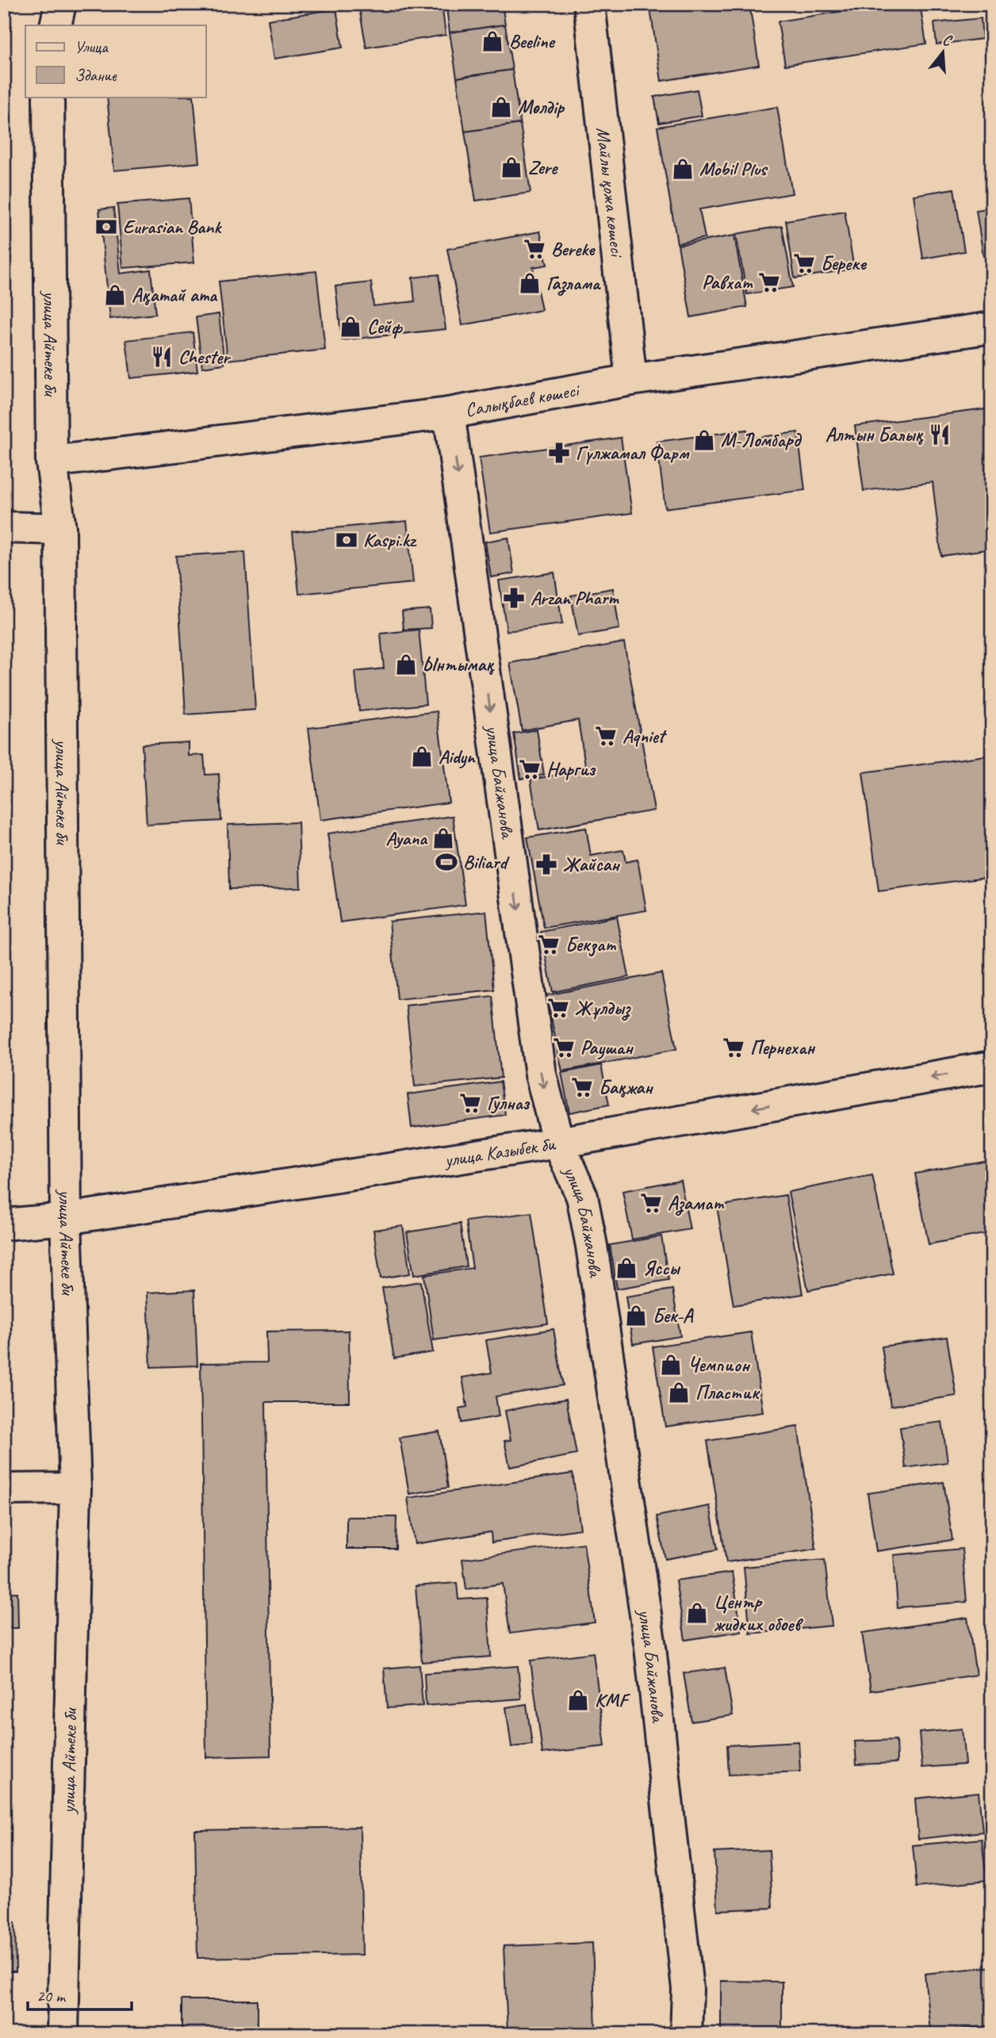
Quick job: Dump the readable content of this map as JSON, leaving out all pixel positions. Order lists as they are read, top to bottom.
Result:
{
  "streets": {
    "street": [
      "Майлы қожа көшесі",
      "улица Айтеке би",
      "Салықбаев көшесі",
      "улица Байжанова",
      "улица Казыбек би"
    ]
  },
  "crossings": [
    ["Майлы қожа көшесі", "Салықбаев көшесі"],
    ["улица Айтеке би", "Салықбаев көшесі"],
    ["улица Айтеке би", "улица Казыбек би"],
    ["Салықбаев көшесі", "улица Байжанова"],
    ["улица Байжанова", "улица Казыбек би"]
  ],
  "one_way": ["улица Байжанова", "улица Казыбек би"],
  "places": {
    "shop": [
      "Beeline",
      "Мөлдір",
      "Zere",
      "Mobil Plus",
      "Газлама",
      "Ақатай ата",
      "Сейф",
      "М-Ломбард",
      "Ынтымақ",
      "Aidyn",
      "Ayana",
      "Яссы",
      "Бек-А",
      "Чемпион",
      "Пластик",
      "Центр жидких обоев",
      "KMF"
    ],
    "bank": ["Eurasian Bank", "Kaspi.kz"],
    "supermarket": [
      "Bereke",
      "Береке",
      "Равхат",
      "Aqniet",
      "Наргиз",
      "Бекзат",
      "Жұлдыз",
      "Раушан",
      "Пернехан",
      "Бақжан",
      "Гулназ",
      "Азамат"
    ],
    "restaurant": ["Chester", "Алтын Балық"],
    "pharmacy": ["Гүлжамал Фарм", "Arzan Pharm", "Жайсан"],
    "sports": ["Biliard"]
  },
  "legend": ["Улица", "Здание"],
  "scale_bar": "20 m",
  "north": "top"
}
